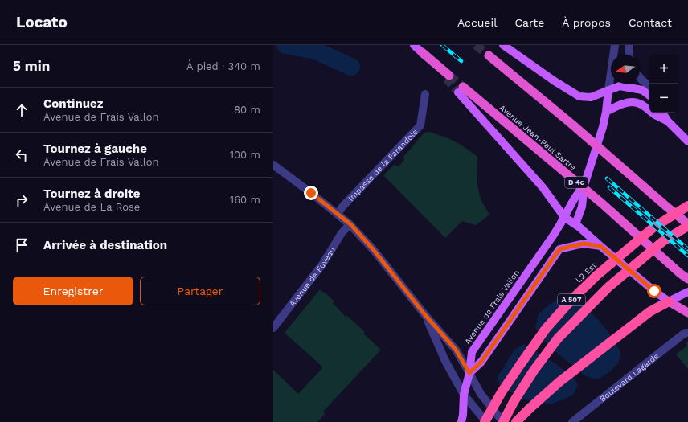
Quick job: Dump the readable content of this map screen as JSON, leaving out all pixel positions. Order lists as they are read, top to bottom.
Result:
{
  "streets": {
    "highway": [
      "Avenue Jean-Paul Sartre",
      "D 4c",
      "L2 Est",
      "A 507"
    ],
    "main road": ["Avenue de Frais Vallon"],
    "street": ["Impasse de la Farandole", "Avenue de Fuveau", "Boulevard Lagarde"]
  },
  "north": "left",
  "page": {
    "header": "Locato",
    "nav": [
      "Accueil",
      "Carte",
      "À propos",
      "Contact"
    ],
    "heading": ["5 min", "À pied · 340 m"],
    "map_buttons": ["+", "−"],
    "list": [
      ["Continuez", "Avenue de Frais Vallon", "80 m"],
      ["Tournez à gauche", "Avenue de Frais Vallon", "100 m"],
      ["Tournez à droite", "Avenue de La Rose", "160 m"],
      "Arrivée à destination"
    ],
    "buttons": ["Enregistrer", "Partager"]
  }
}
